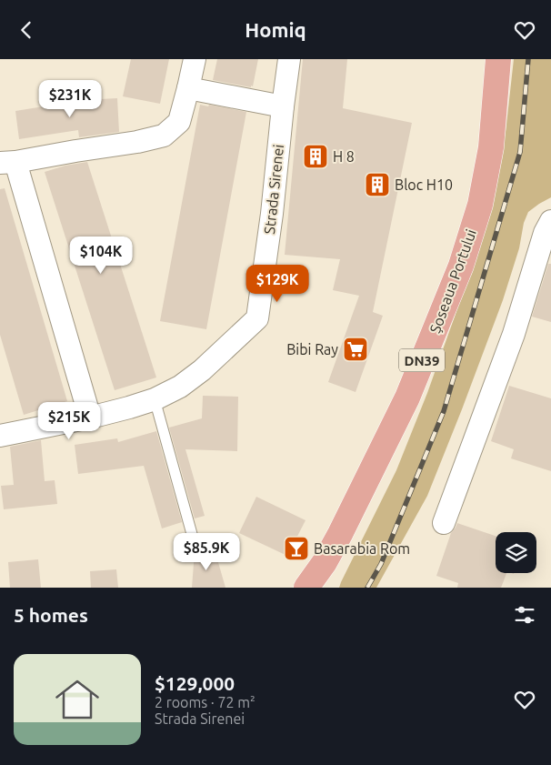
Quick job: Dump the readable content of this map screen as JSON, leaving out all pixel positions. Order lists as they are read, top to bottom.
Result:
{
  "streets": {
    "main road": ["Șoseaua Portului", "DN39"],
    "street": ["Strada Sirenei"]
  },
  "places": {
    "building": ["H 8", "Bloc H10"],
    "supermarket": ["Bibi Ray"],
    "bar": ["Basarabia Rom"]
  },
  "page": {
    "header": "Homiq",
    "price": [
      "$231K",
      "$104K",
      "$129K",
      "$215K",
      "$85.9K"
    ],
    "heading": "5 homes",
    "list": [
      {
        "name": "$129,000",
        "note": "2 rooms · 72 m² · Strada Sirenei"
      }
    ]
  }
}
